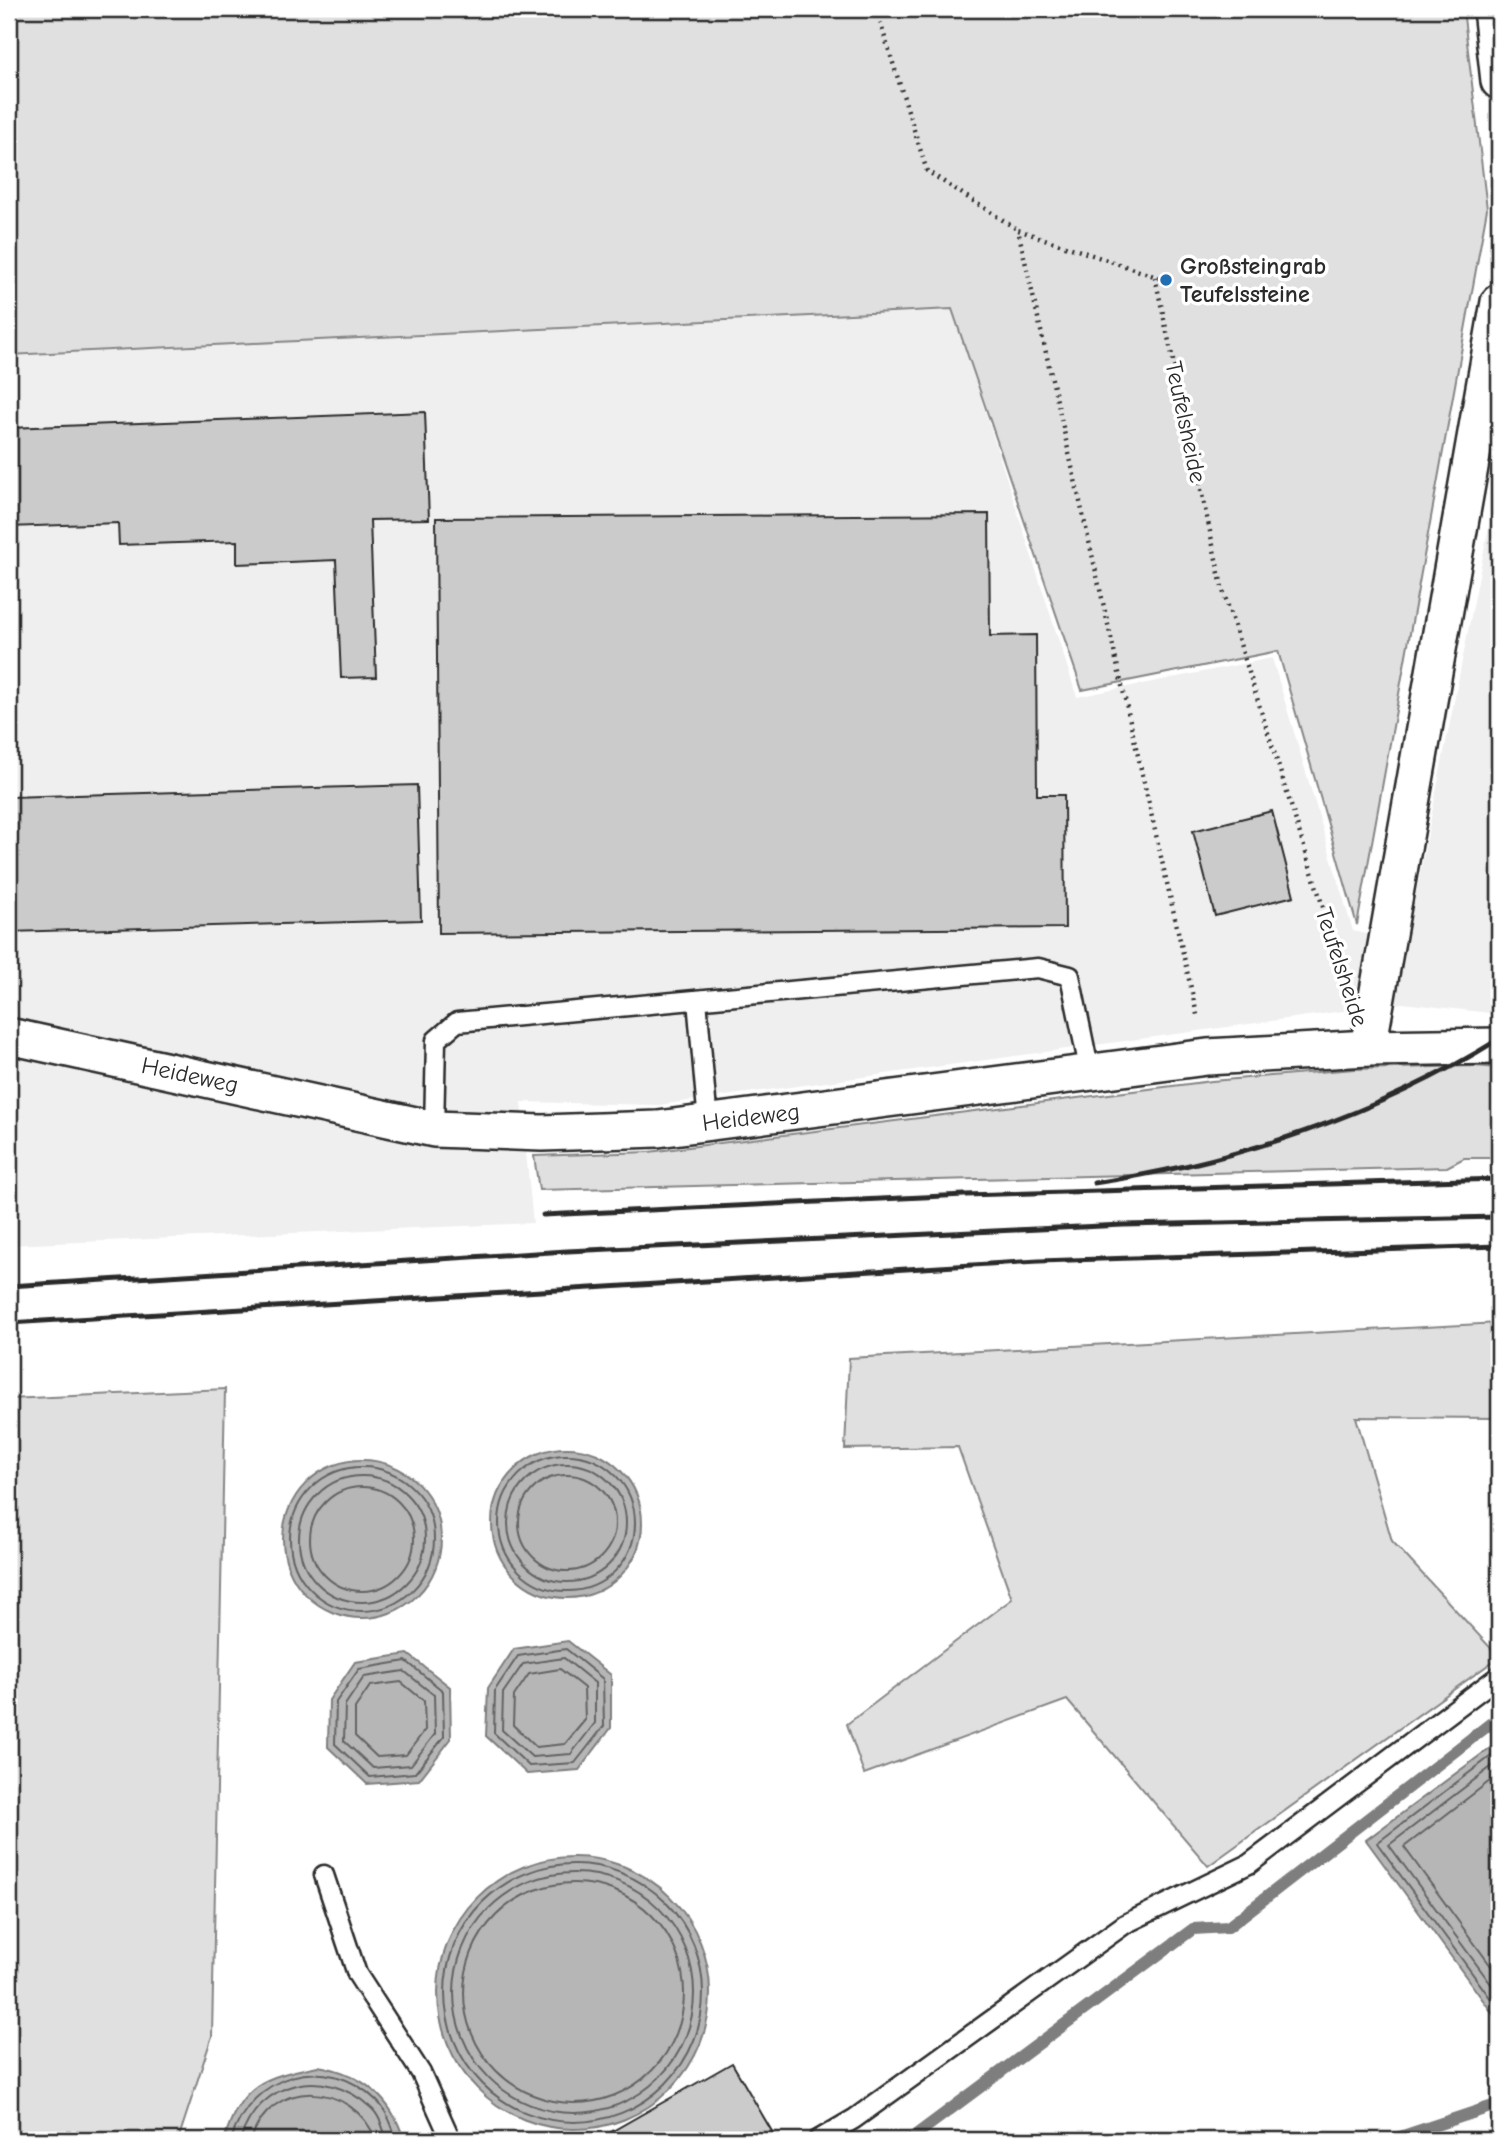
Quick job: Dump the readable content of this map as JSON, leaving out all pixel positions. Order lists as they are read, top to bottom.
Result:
{
  "streets": {
    "street": ["Teufelsheide", "Heideweg"]
  },
  "crossings": [
    ["Teufelsheide", "Heideweg"]
  ],
  "places": ["Großsteingrab Teufelssteine"]
}
